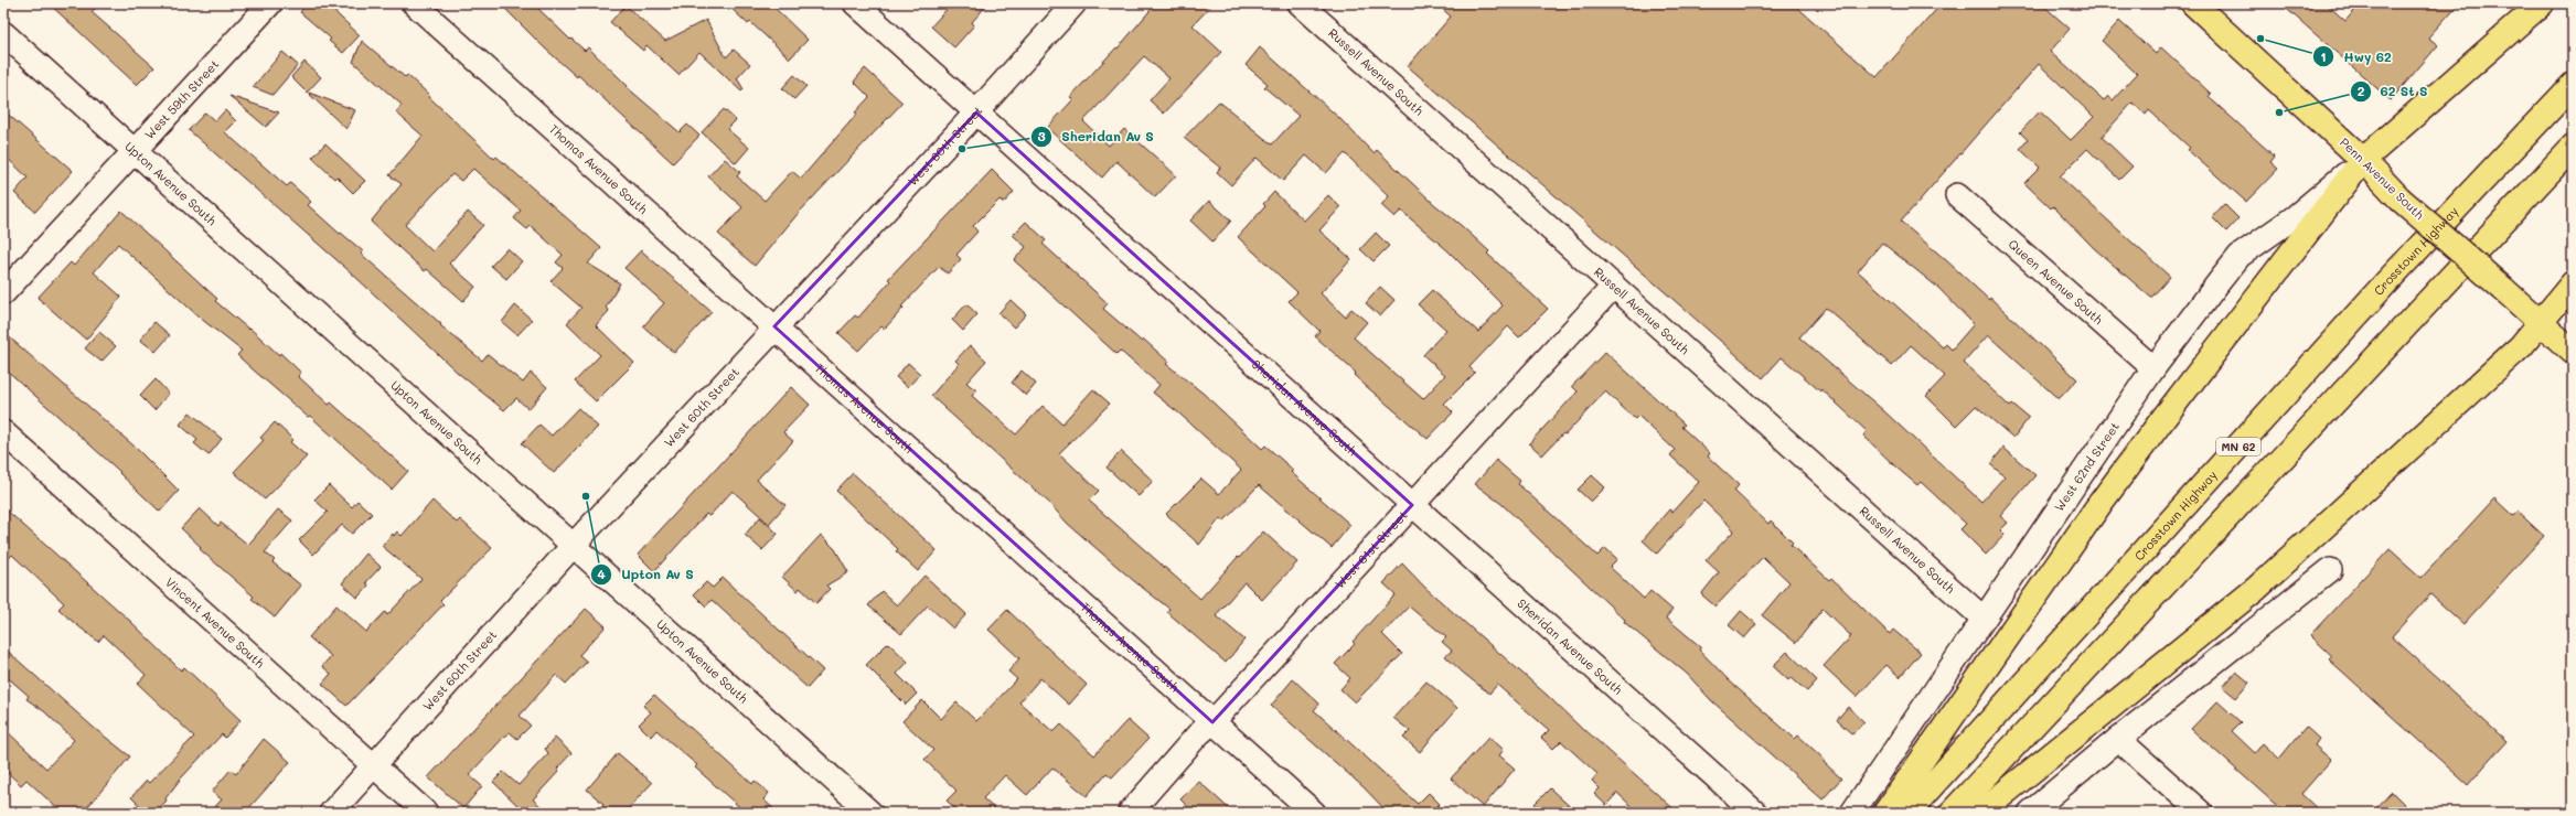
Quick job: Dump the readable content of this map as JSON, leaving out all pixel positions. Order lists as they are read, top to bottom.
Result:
{
  "streets": {
    "main road": ["Penn Avenue South", "Crosstown Highway", "MN 62"],
    "street": [
      "Russell Avenue South",
      "West 59th Street",
      "West 60th Street",
      "Thomas Avenue South",
      "Upton Avenue South",
      "Queen Avenue South",
      "Sheridan Avenue South",
      "West 62nd Street",
      "West 61st Street",
      "Vincent Avenue South"
    ]
  },
  "crossings": [
    ["Russell Avenue South", "West 62nd Street"],
    ["Russell Avenue South", "West 61st Street"],
    ["West 59th Street", "Upton Avenue South"],
    ["West 60th Street", "Thomas Avenue South"],
    ["West 60th Street", "Upton Avenue South"],
    ["West 60th Street", "Sheridan Avenue South"],
    ["West 60th Street", "Vincent Avenue South"],
    ["Thomas Avenue South", "West 61st Street"],
    ["Penn Avenue South", "West 62nd Street"],
    ["Queen Avenue South", "West 62nd Street"],
    ["Sheridan Avenue South", "West 61st Street"]
  ],
  "places": [
    "Hwy 62",
    "62 St S",
    "Sheridan Av S",
    "Upton Av S"
  ]
}
